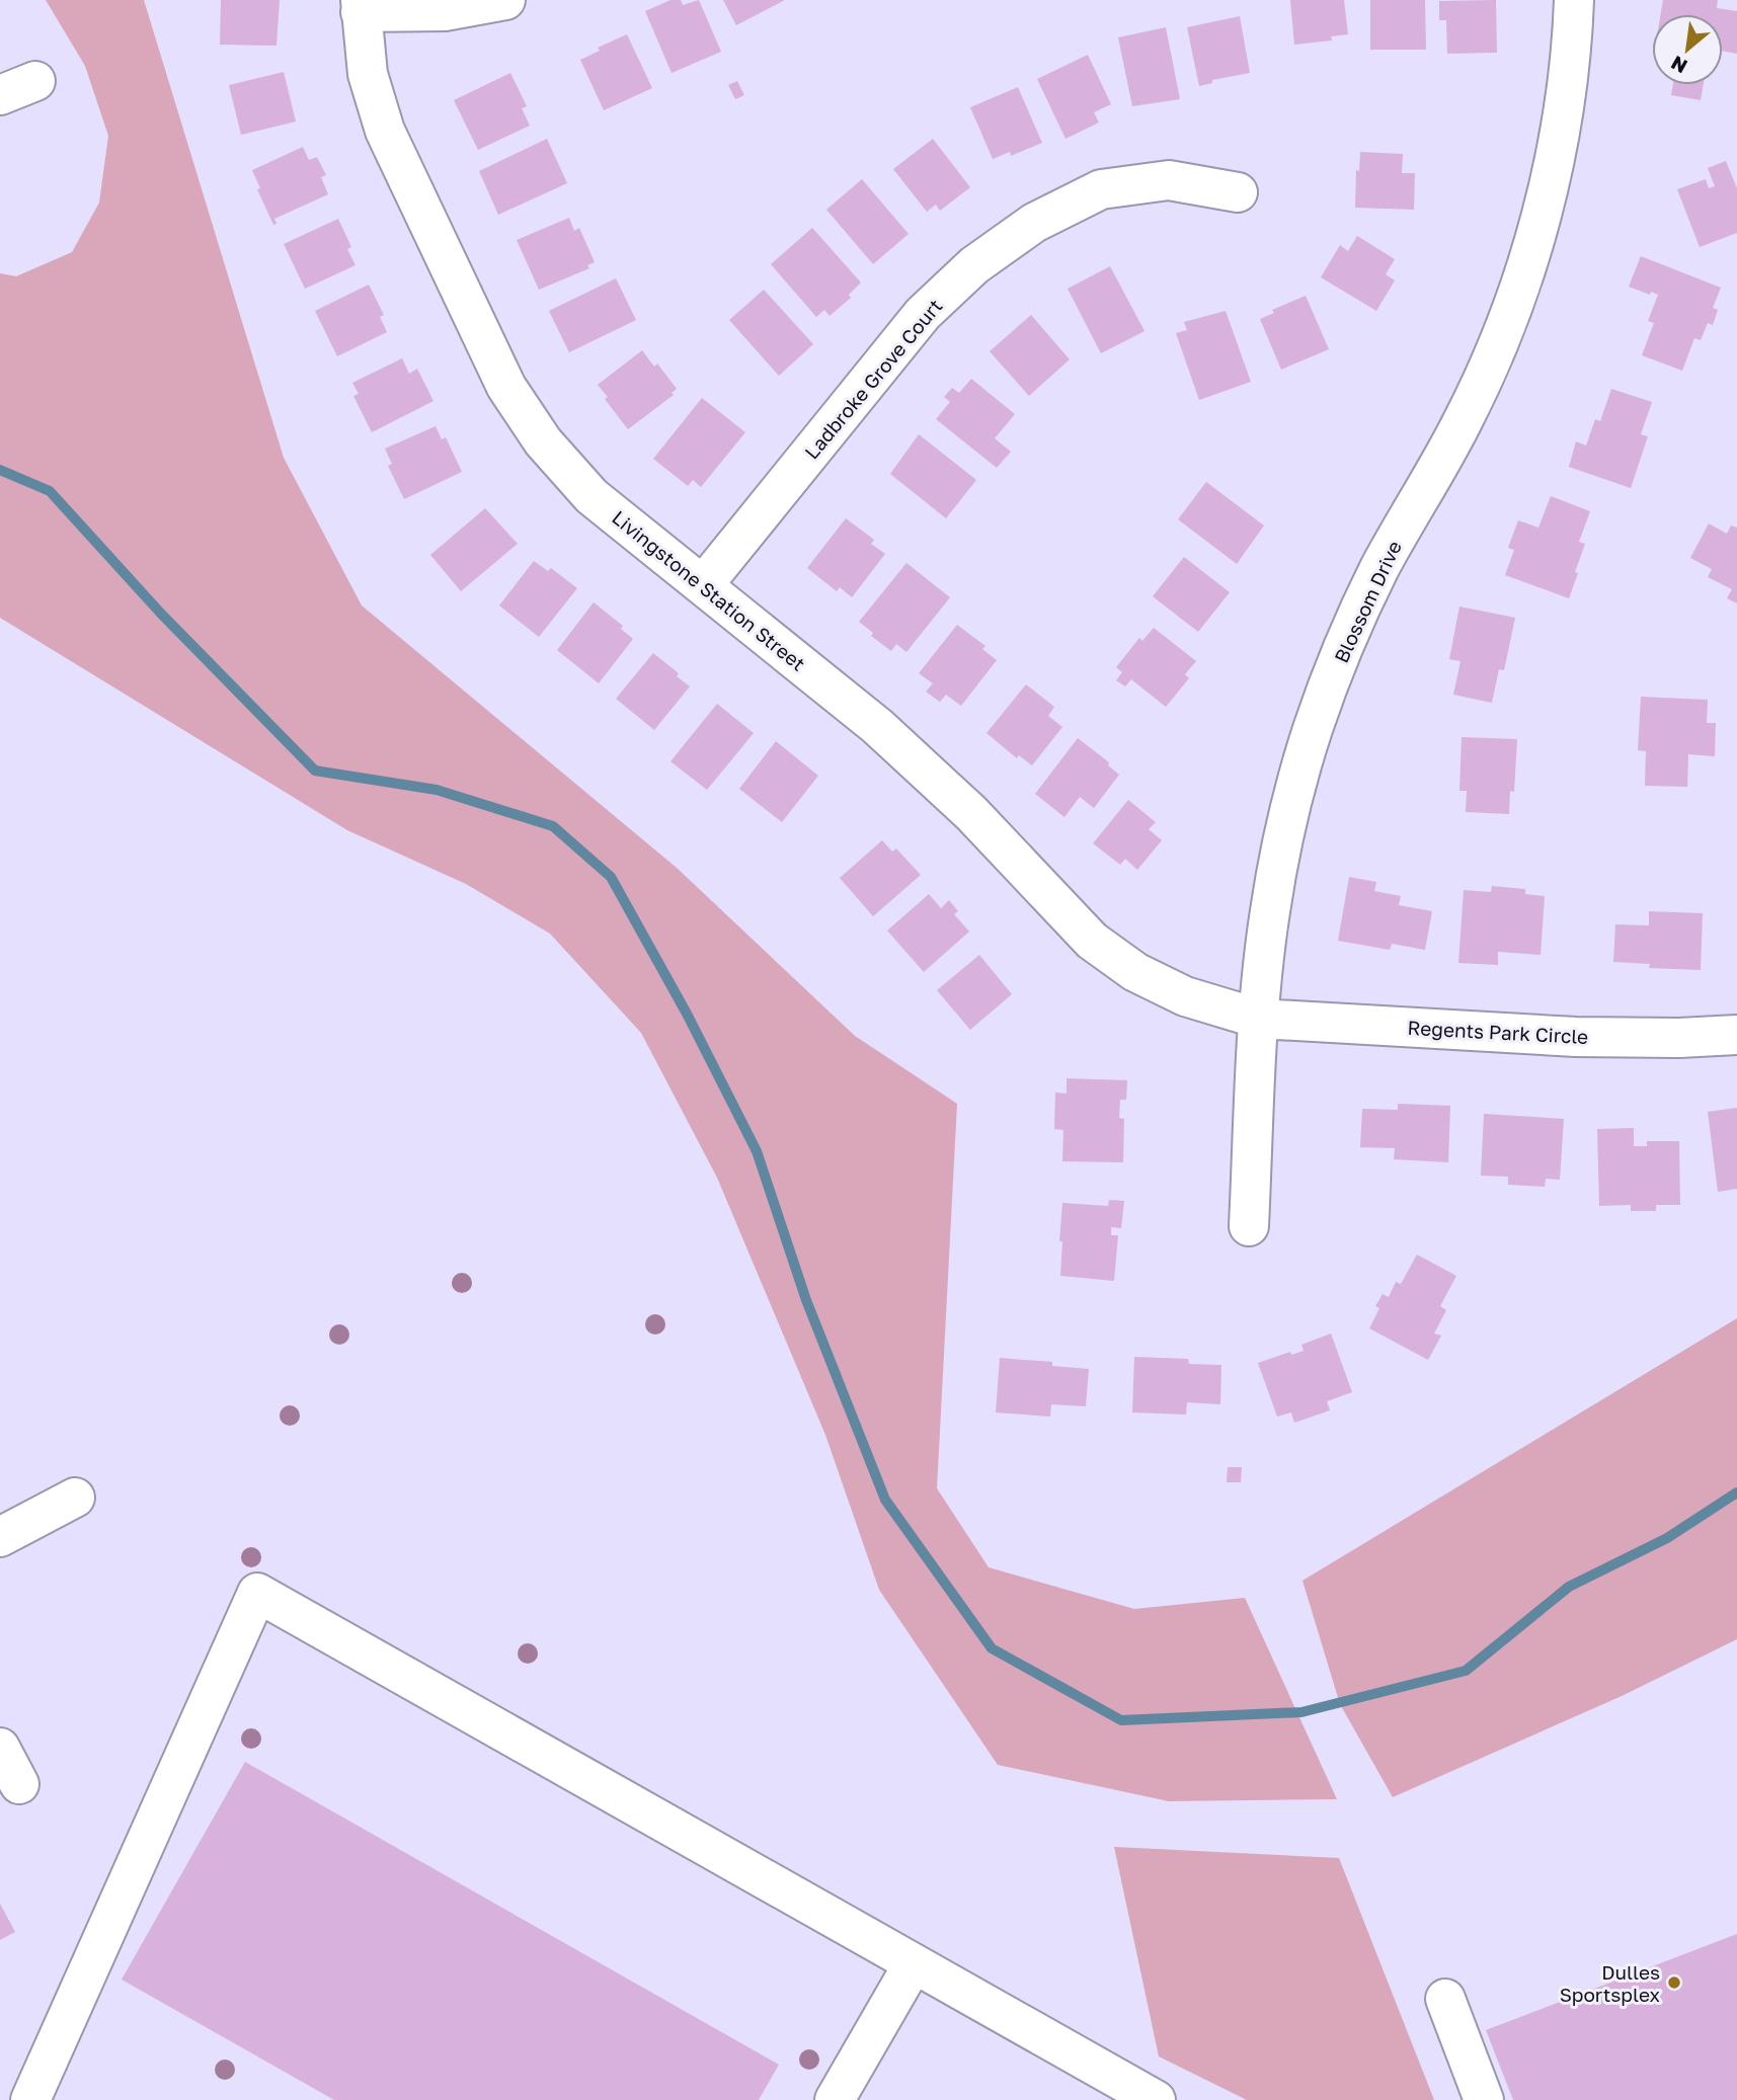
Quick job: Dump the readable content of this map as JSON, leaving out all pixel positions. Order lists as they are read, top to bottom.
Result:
{
  "streets": {
    "street": [
      "Ladbroke Grove Court",
      "Livingstone Station Street",
      "Blossom Drive",
      "Regents Park Circle"
    ]
  },
  "crossings": [
    ["Ladbroke Grove Court", "Livingstone Station Street"],
    ["Livingstone Station Street", "Blossom Drive"],
    ["Livingstone Station Street", "Regents Park Circle"],
    ["Blossom Drive", "Regents Park Circle"]
  ],
  "places": ["Dulles Sportsplex"],
  "north": "bottom left"
}
